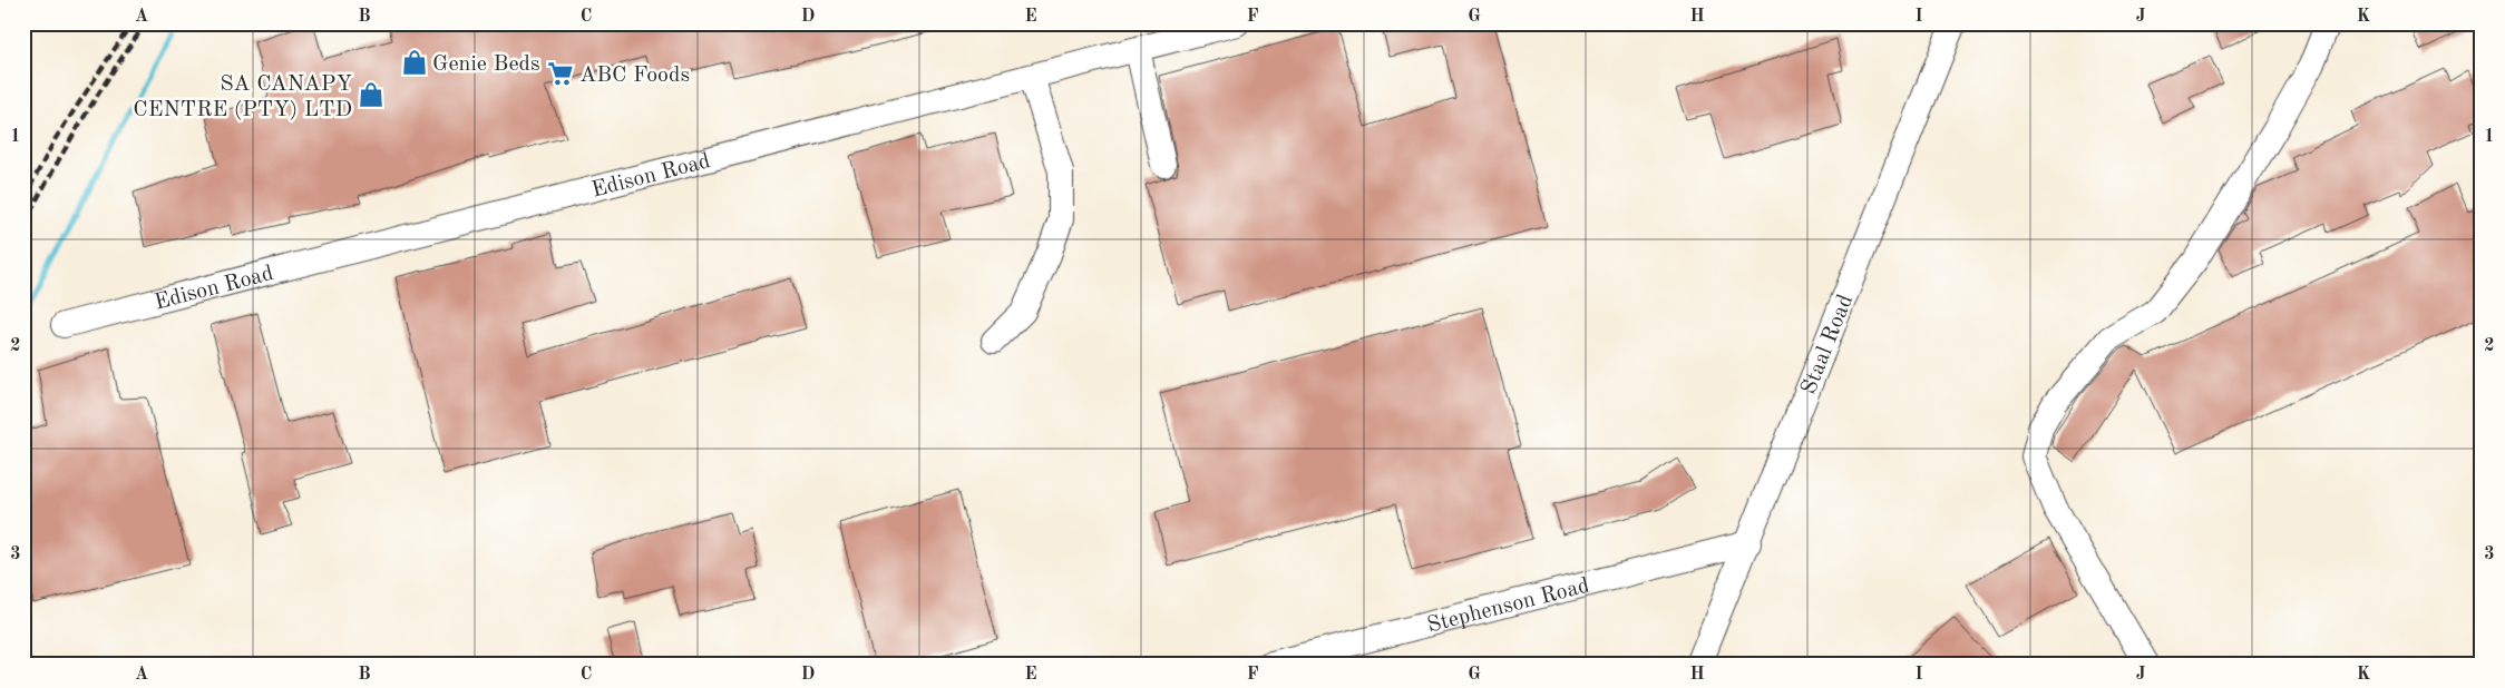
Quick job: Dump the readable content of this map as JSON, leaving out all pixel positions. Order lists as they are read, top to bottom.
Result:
{
  "streets": {
    "street": ["Edison Road", "Staal Road", "Stephenson Road"]
  },
  "crossings": [
    ["Staal Road", "Stephenson Road"]
  ],
  "places": {
    "shop": ["Genie Beds", "SA CANAPY CENTRE (PTY) LTD"],
    "supermarket": ["ABC Foods"]
  },
  "grid": {
    "columns": [
      "A",
      "B",
      "C",
      "D",
      "E",
      "F",
      "G",
      "H",
      "I",
      "J",
      "K"
    ],
    "rows": ["1", "2", "3"]
  }
}
